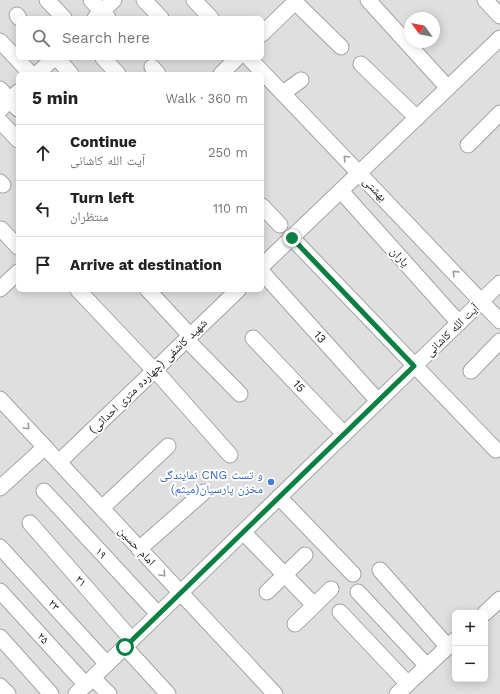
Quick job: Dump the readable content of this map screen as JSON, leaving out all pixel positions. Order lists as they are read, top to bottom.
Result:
{
  "streets": {
    "street": [
      "بهشتی",
      "یاران",
      "آیت الله کاشانی",
      "13",
      "شهید کاشفی (چهارده متری احداثی)",
      "15",
      "امام حسین",
      "۱۹",
      "۲۱",
      "۲۳",
      "۲۵"
    ]
  },
  "crossings": [
    ["بهشتی", "آیت الله کاشانی"],
    ["یاران", "آیت الله کاشانی"],
    ["آیت الله کاشانی", "13"],
    ["آیت الله کاشانی", "15"],
    ["آیت الله کاشانی", "امام حسین"],
    ["آیت الله کاشانی", "۱۹"],
    ["آیت الله کاشانی", "۲۱"],
    ["آیت الله کاشانی", "۲۳"],
    ["آیت الله کاشانی", "۲۵"],
    ["شهید کاشفی (چهارده متری احداثی)", "امام حسین"]
  ],
  "places": ["نمایندگی CNG و تست مخزن پارسیان(میثم)"],
  "north": "top left",
  "page": {
    "search": "Search here",
    "heading": ["5 min", "Walk · 360 m"],
    "list": [
      ["Continue", "آیت الله کاشانی", "250 m"],
      ["Turn left", "منتظران", "110 m"],
      "Arrive at destination"
    ],
    "map_buttons": ["+", "−"]
  }
}
